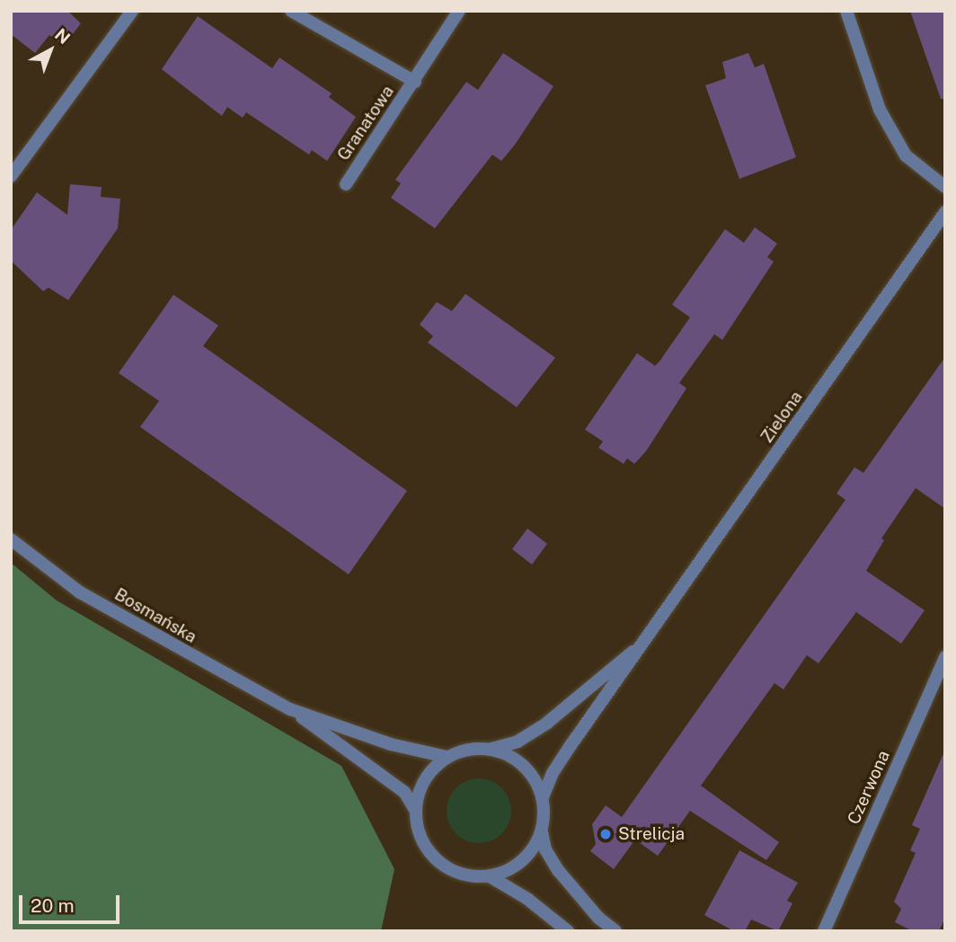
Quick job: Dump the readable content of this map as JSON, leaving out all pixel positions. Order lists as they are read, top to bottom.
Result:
{
  "streets": {
    "street": [
      "Granatowa",
      "Zielona",
      "Bosmańska",
      "Czerwona"
    ]
  },
  "crossings": [
    ["Zielona", "Bosmańska"]
  ],
  "places": ["Strelicja"],
  "scale_bar": "20 m",
  "north": "top right"
}
